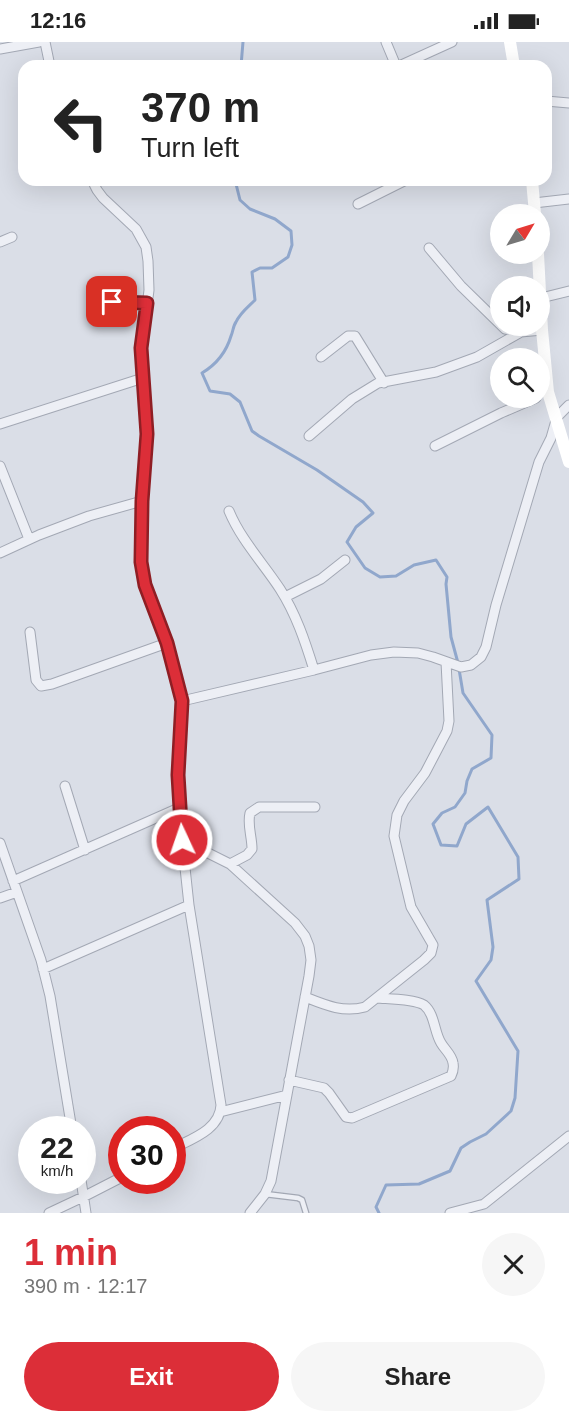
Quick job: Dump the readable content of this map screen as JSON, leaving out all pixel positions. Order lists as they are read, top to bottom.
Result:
{
  "north": "top right",
  "page": {
    "status": "12:16",
    "turn": ["370 m", "Turn left"],
    "speed": "22 km/h",
    "limit": "30",
    "heading": ["1 min", "390 m · 12:17"],
    "buttons": ["Exit", "Share"]
  }
}
